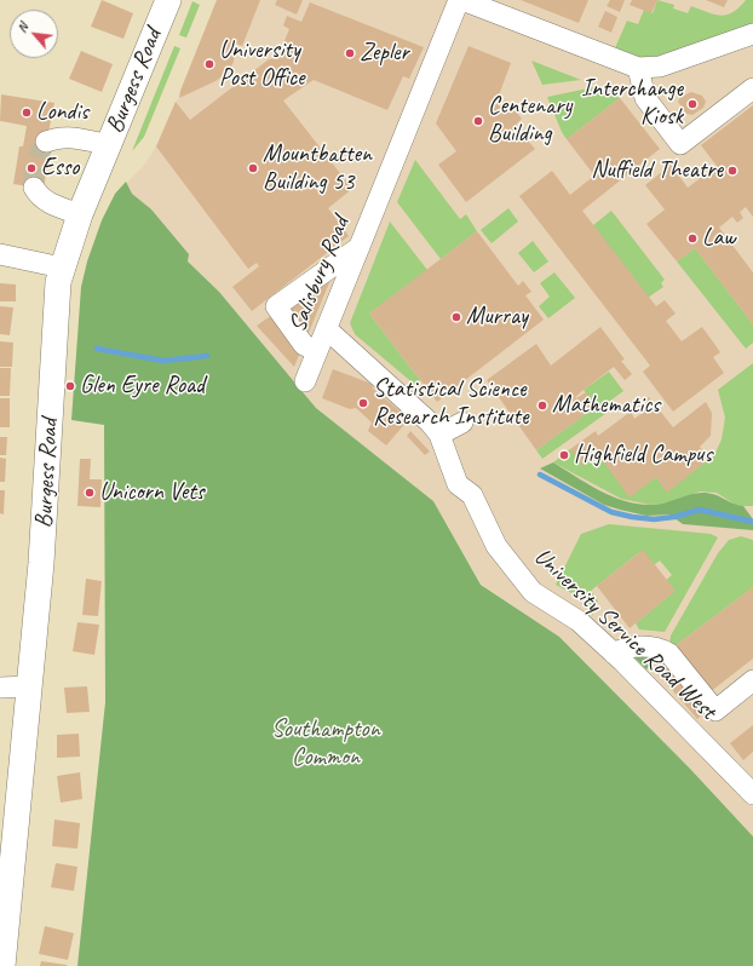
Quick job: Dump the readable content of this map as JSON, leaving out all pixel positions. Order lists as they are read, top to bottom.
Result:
{
  "streets": {
    "main road": ["Burgess Road"],
    "street": ["Salisbury Road", "University Service Road West"]
  },
  "crossings": [
    ["Salisbury Road", "University Service Road West"]
  ],
  "parks": ["Southampton Common"],
  "places": [
    "Zepler",
    "University Post Office",
    "Interchange Kiosk",
    "Londis",
    "Centenary Building",
    "Esso",
    "Mountbatten Building 53",
    "Nuffield Theatre",
    "Law",
    "Murray",
    "Glen Eyre Road",
    "Statistical Science Research Institute",
    "Mathematics",
    "Highfield Campus",
    "Unicorn Vets"
  ],
  "north": "top left"
}
